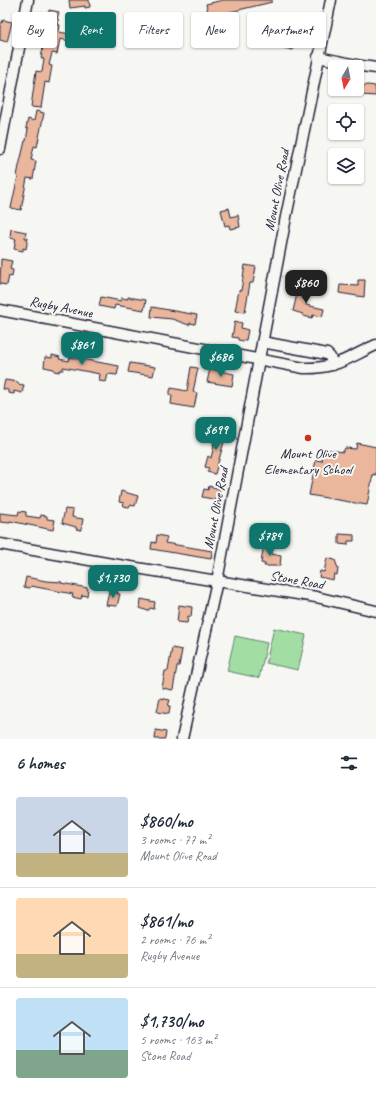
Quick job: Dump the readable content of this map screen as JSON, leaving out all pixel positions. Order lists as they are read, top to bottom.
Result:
{
  "streets": {
    "street": ["Mount Olive Road", "Rugby Avenue", "Stone Road"]
  },
  "crossings": [
    ["Mount Olive Road", "Rugby Avenue"],
    ["Mount Olive Road", "Stone Road"]
  ],
  "places": ["Mount Olive Elementary School"],
  "north": "bottom",
  "page": {
    "chip": [
      "Buy",
      "Rent",
      "Filters",
      "New",
      "Apartment"
    ],
    "price": [
      "$860",
      "$861",
      "$686",
      "$699",
      "$784",
      "$1,730"
    ],
    "heading": "6 homes",
    "list": [
      {
        "name": "$860/mo",
        "note": "3 rooms · 77 m² · Mount Olive Road"
      },
      {
        "name": "$861/mo",
        "note": "2 rooms · 76 m² · Rugby Avenue"
      },
      {
        "name": "$1,730/mo",
        "note": "5 rooms · 163 m² · Stone Road"
      }
    ]
  }
}
